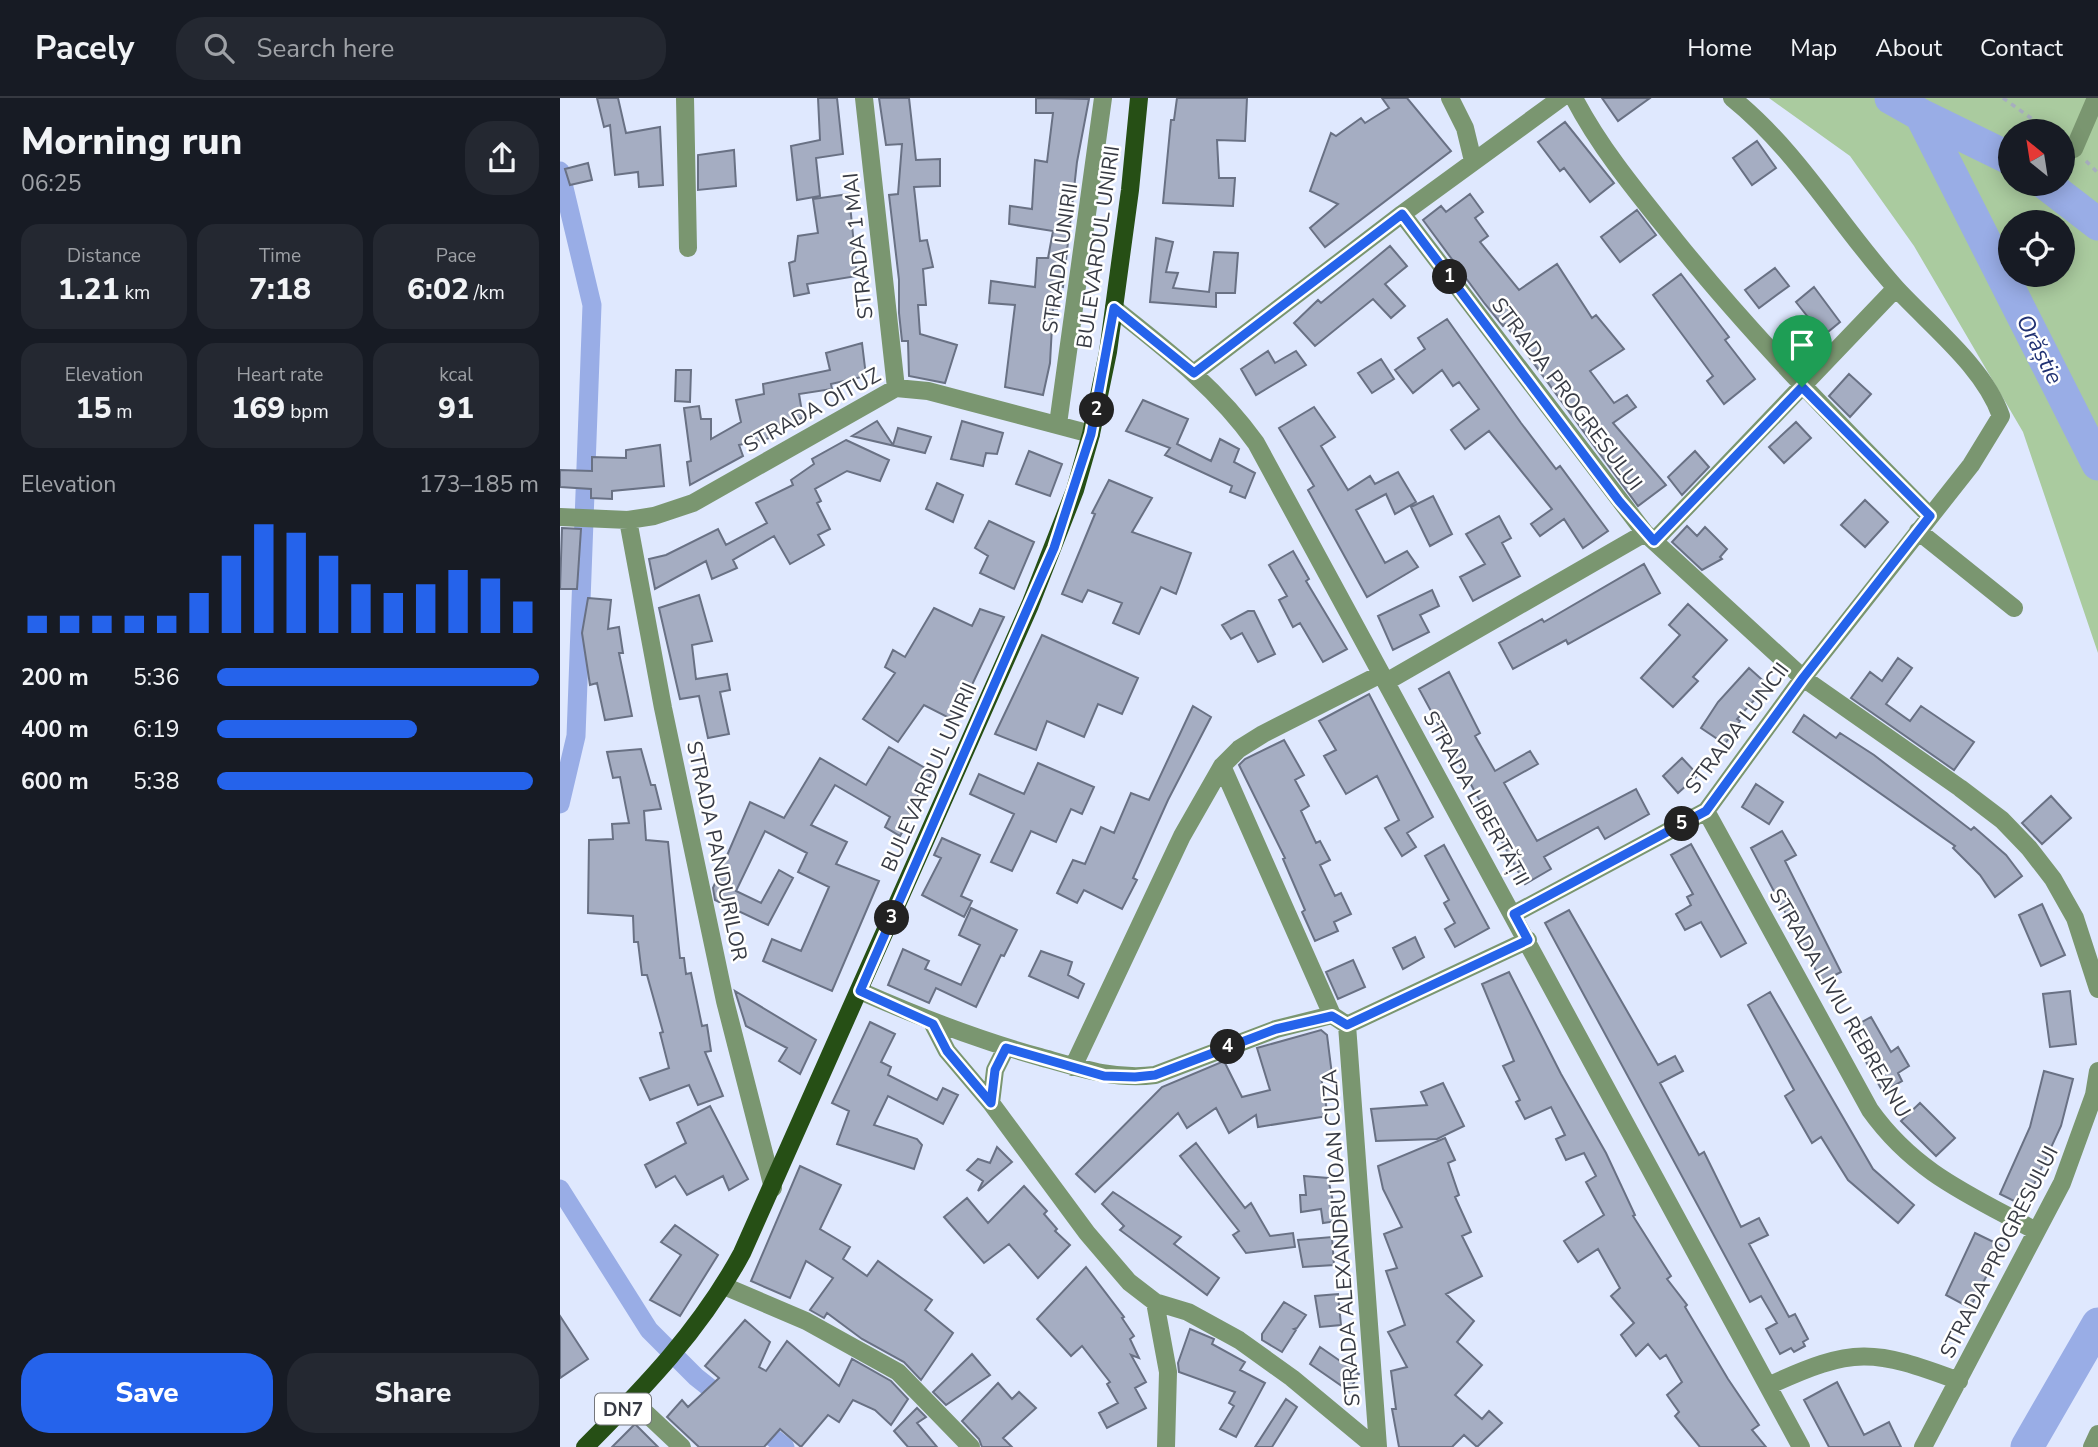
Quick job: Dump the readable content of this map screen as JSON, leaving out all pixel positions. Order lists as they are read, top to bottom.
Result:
{
  "streets": {
    "main road": ["BULEVARDUL UNIRII", "DN7"],
    "street": [
      "STRADA 1 MAI",
      "STRADA UNIRII",
      "STRADA PROGRESULUI",
      "STRADA OITUZ",
      "STRADA LUNCII",
      "STRADA LIBERTĂȚII",
      "STRADA PANDURILOR",
      "STRADA LIVIU REBREANU",
      "STRADA ALEXANDRU IOAN CUZA"
    ]
  },
  "crossings": [
    ["STRADA 1 MAI", "STRADA OITUZ"],
    ["BULEVARDUL UNIRII", "STRADA OITUZ"],
    ["BULEVARDUL UNIRII", "STRADA LIBERTĂȚII"],
    ["BULEVARDUL UNIRII", "STRADA PANDURILOR"],
    ["STRADA UNIRII", "STRADA OITUZ"],
    ["STRADA PROGRESULUI", "STRADA LUNCII"],
    ["STRADA PROGRESULUI", "STRADA LIVIU REBREANU"],
    ["STRADA OITUZ", "STRADA PANDURILOR"],
    ["STRADA LUNCII", "STRADA LIBERTĂȚII"],
    ["STRADA LUNCII", "STRADA LIVIU REBREANU"]
  ],
  "water": ["Orăștie"],
  "north": "top left",
  "page": {
    "header": "Pacely",
    "search": "Search here",
    "nav": [
      "Home",
      "Map",
      "About",
      "Contact"
    ],
    "heading": ["Morning run", "06:25"],
    "stats": [
      ["Distance", "1.21 km"],
      ["Time", "7:18"],
      ["Pace", "6:02 /km"],
      ["Elevation", "15 m"],
      ["Heart rate", "169 bpm"],
      ["kcal", "91"]
    ],
    "pins": [
      "1",
      "2",
      "5",
      "3",
      "4"
    ],
    "chart": ["Elevation", "173–185 m"],
    "list": [
      {
        "name": "200 m",
        "note": "5:36"
      },
      {
        "name": "400 m",
        "note": "6:19"
      },
      {
        "name": "600 m",
        "note": "5:38"
      }
    ],
    "buttons": ["Save", "Share"]
  }
}
